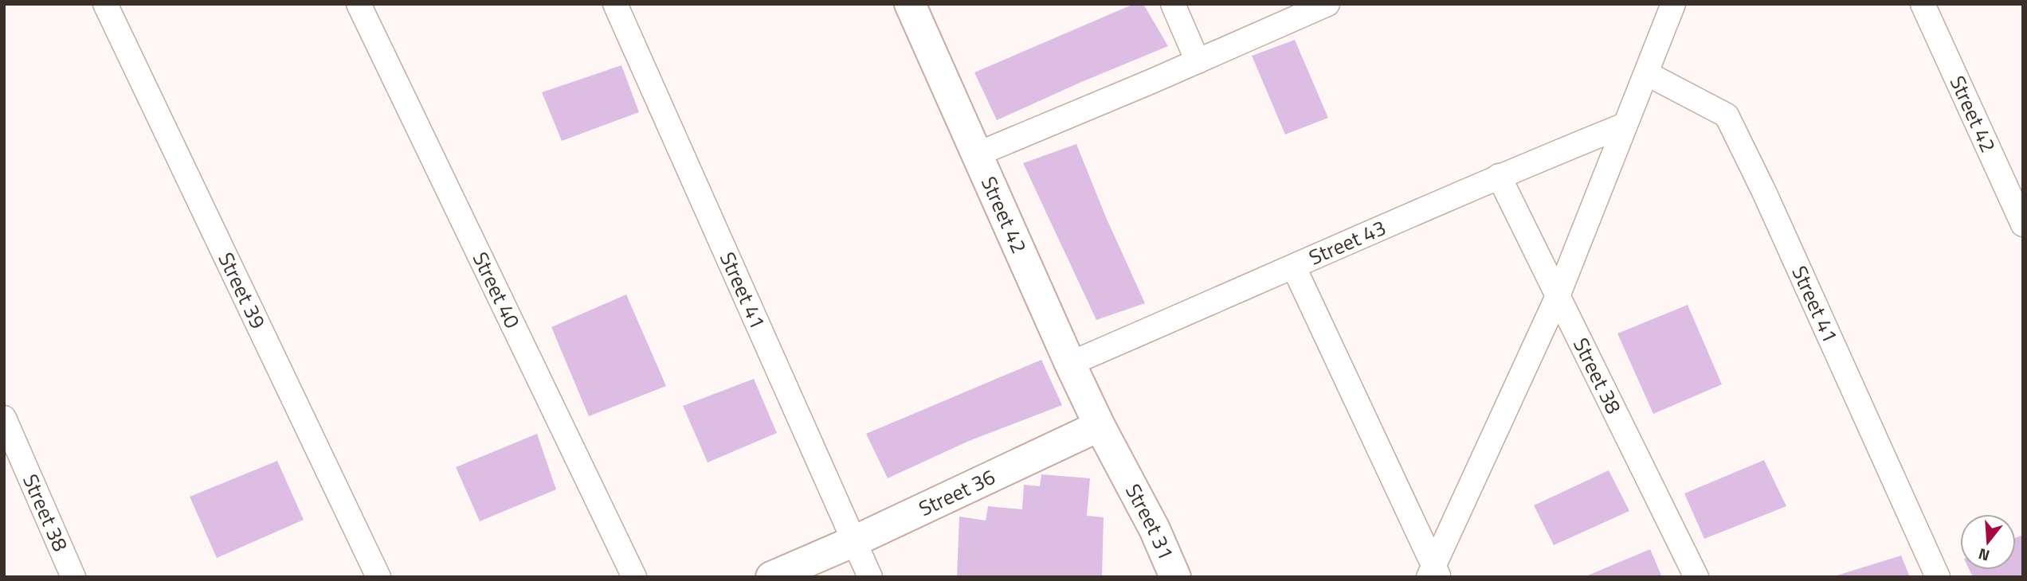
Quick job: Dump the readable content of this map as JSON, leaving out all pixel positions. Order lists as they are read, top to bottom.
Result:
{
  "streets": {
    "street": [
      "Street 42",
      "Street 43",
      "Street 39",
      "Street 40",
      "Street 41",
      "Street 38",
      "Street 36",
      "Street 31"
    ]
  },
  "crossings": [
    ["Street 42", "Street 43"],
    ["Street 42", "Street 36"],
    ["Street 42", "Street 31"],
    ["Street 43", "Street 38"],
    ["Street 41", "Street 36"],
    ["Street 36", "Street 31"]
  ],
  "north": "bottom"
}
